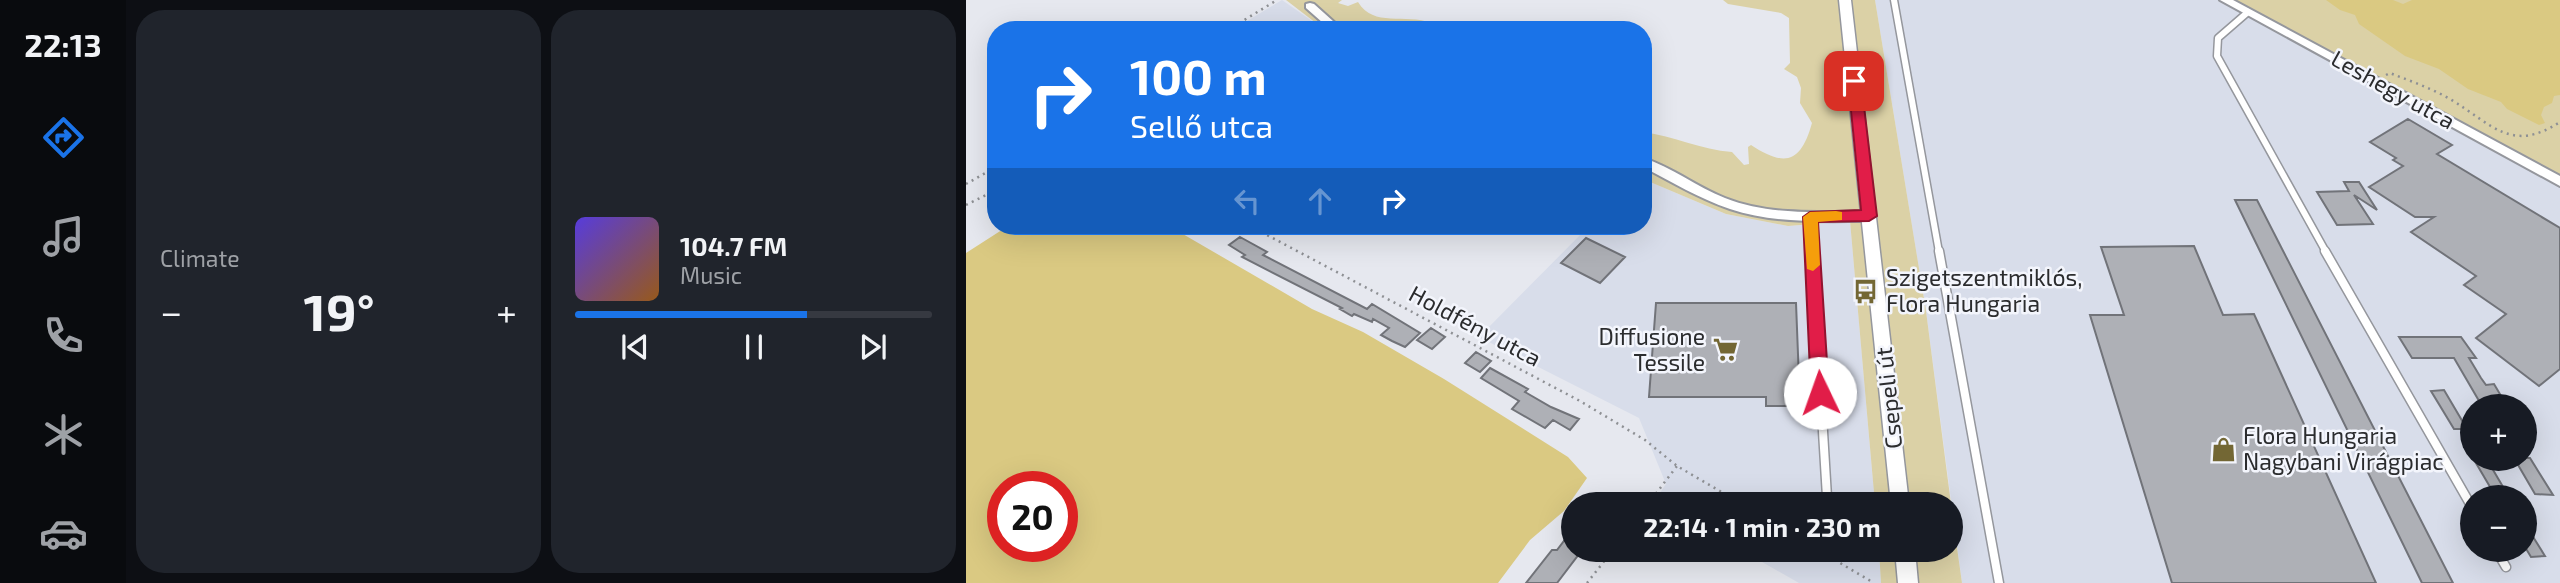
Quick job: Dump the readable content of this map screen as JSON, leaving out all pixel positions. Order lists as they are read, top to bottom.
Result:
{
  "streets": {
    "street": ["Leshegy utca", "Csepeli út"],
    "path": ["Holdfény utca"]
  },
  "places": {
    "bus stop": ["Szigetszentmiklós, Flora Hungaria"],
    "supermarket": ["Diffusione Tessile"],
    "shop": ["Flora Hungaria Nagybani Virágpiac"]
  },
  "page": {
    "tabs": "22:13",
    "tile": "Climate",
    "turn": ["100 m", "Sellő utca"],
    "song": ["104.7 FM", "Music"],
    "heat": ["−", "19°", "+"],
    "map_buttons": ["+", "−"],
    "limit": "20",
    "trip": "22:14 · 1 min · 230 m"
  }
}
